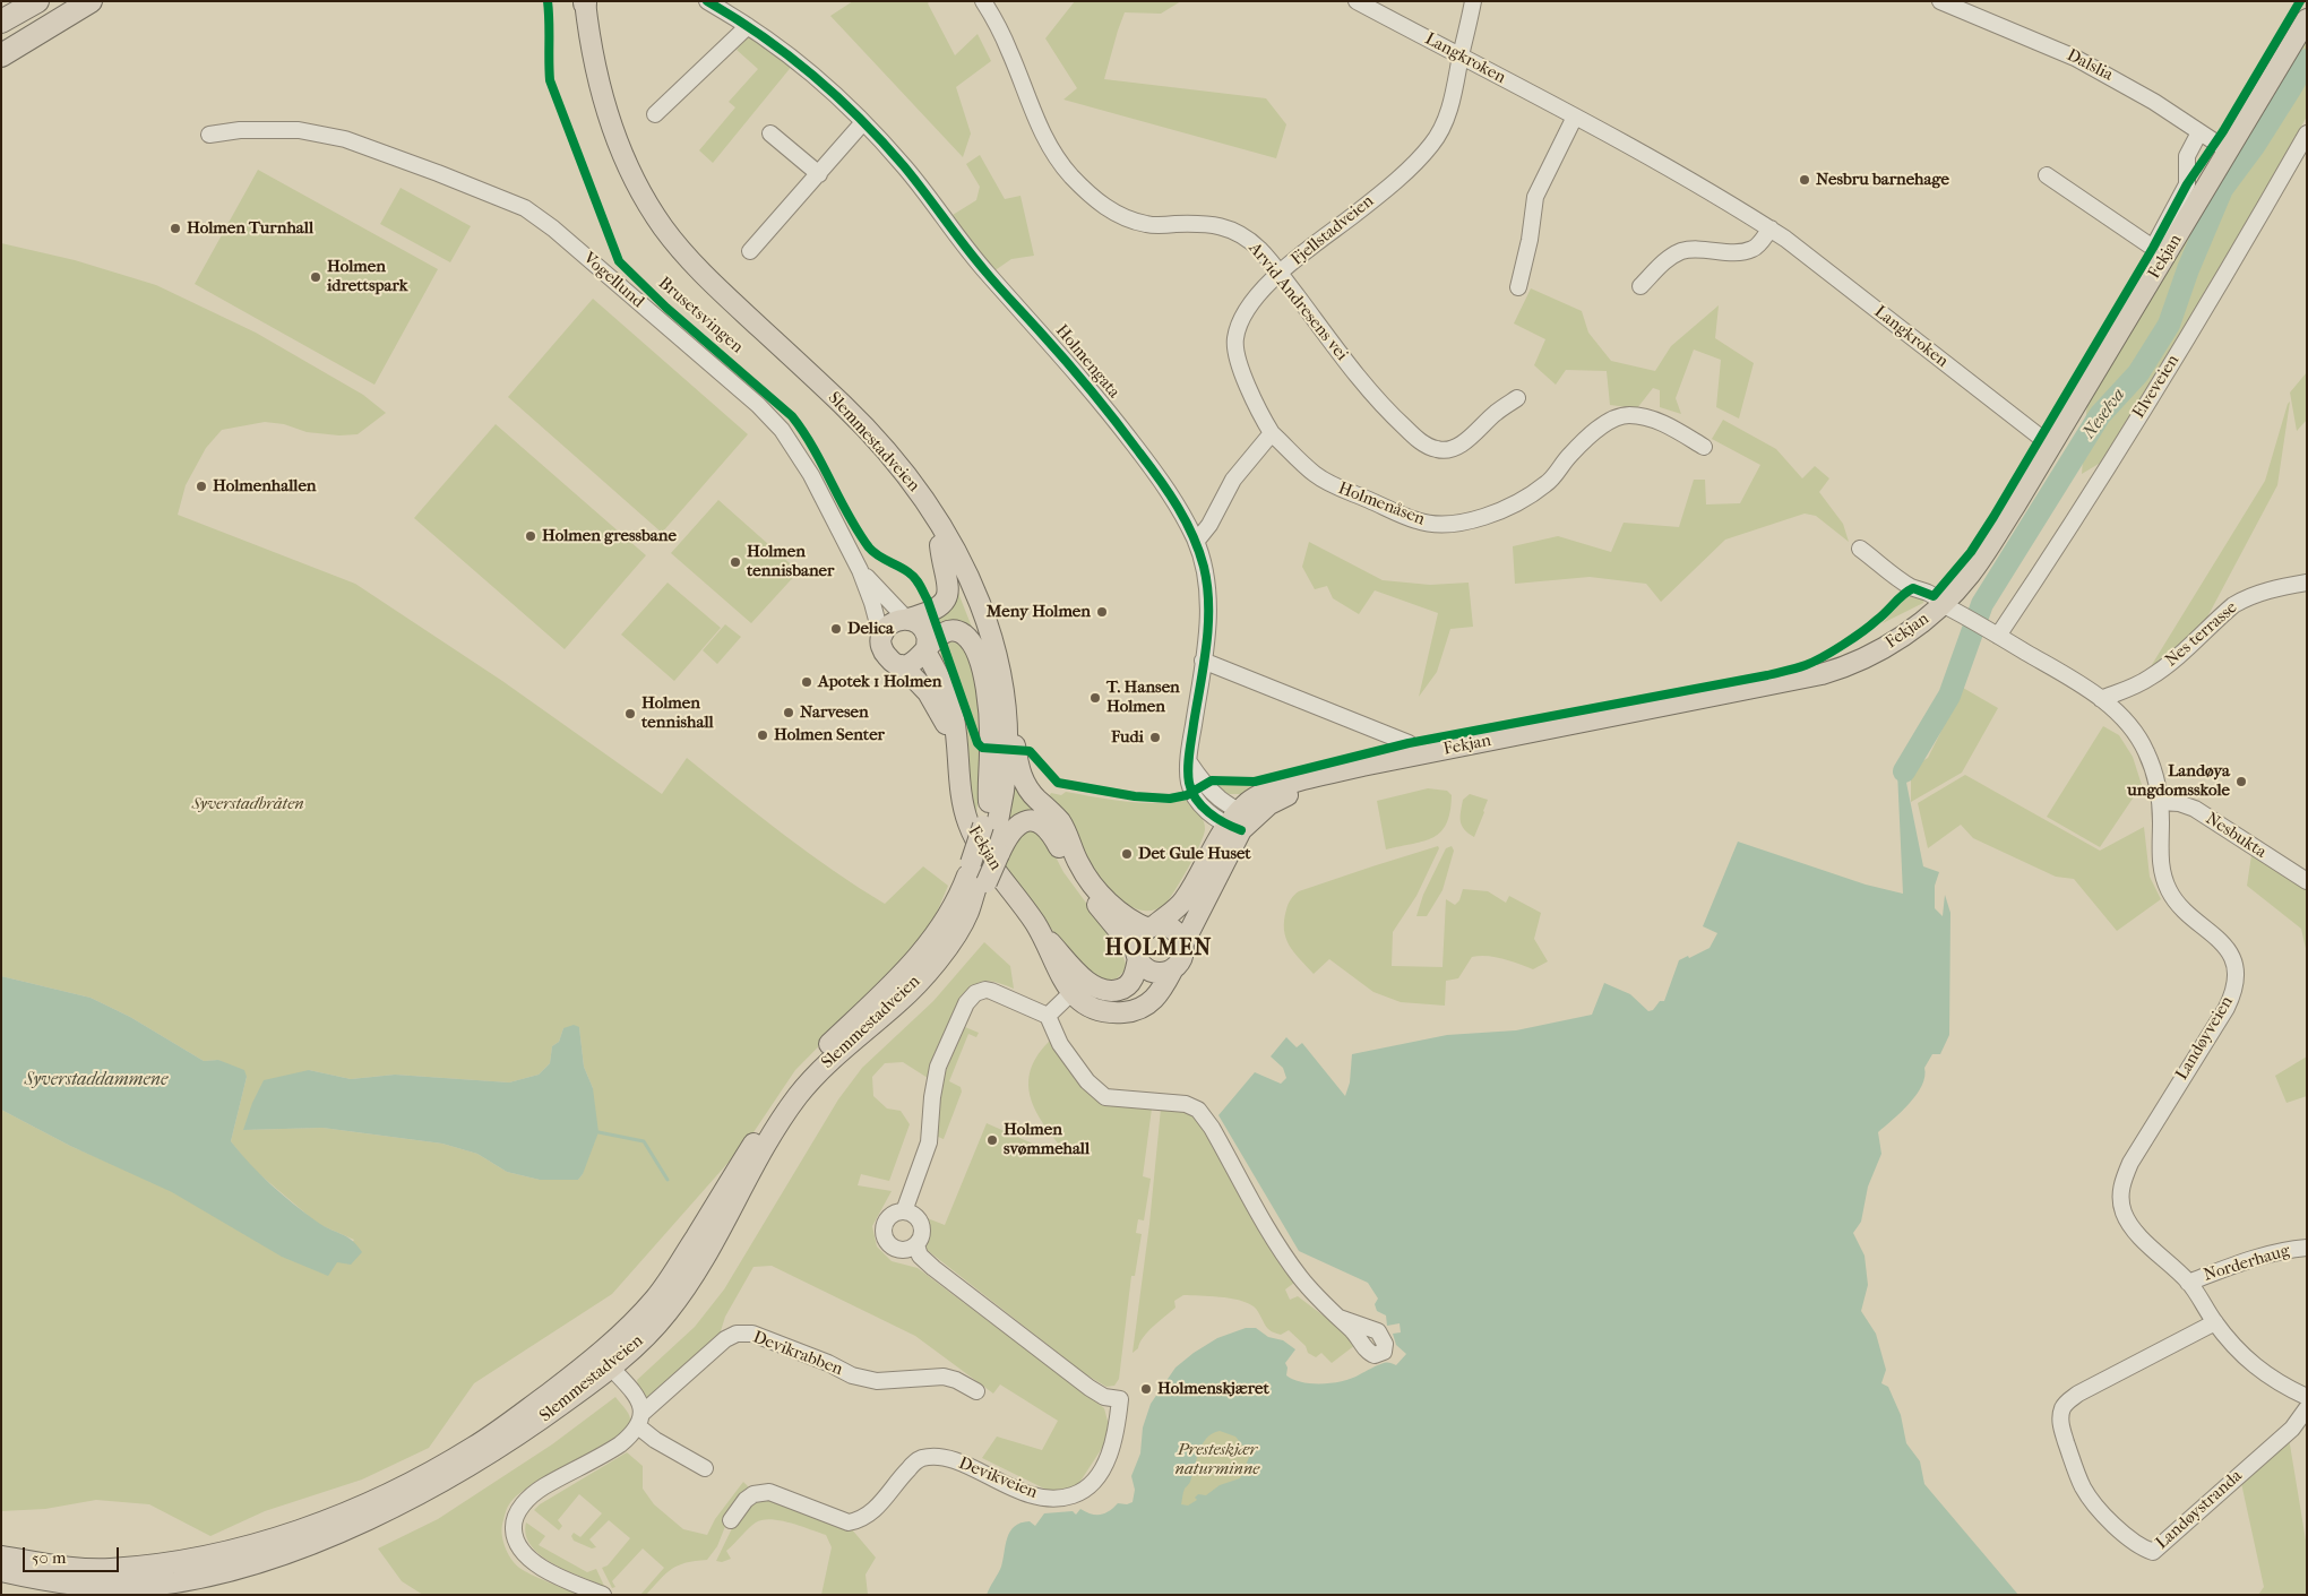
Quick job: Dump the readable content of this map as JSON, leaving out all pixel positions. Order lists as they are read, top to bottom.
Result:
{
  "streets": {
    "main road": ["Fekjan", "Slemmestadveien"],
    "street": [
      "Langkroken",
      "Dalslia",
      "Fjellstadveien",
      "Vogellund",
      "Arvid Andresens vei",
      "Holmengata",
      "Elveveien",
      "Holmenåsen",
      "Nes terrasse",
      "Nesbukta",
      "Landøyveien",
      "Norderhaug",
      "Devikrabben",
      "Devikveien",
      "Landøystranda"
    ],
    "cycle path": ["Brusetsvingen"]
  },
  "crossings": [
    ["Langkroken", "Fjellstadveien"],
    ["Langkroken", "Fekjan"],
    ["Dalslia", "Fekjan"],
    ["Fjellstadveien", "Arvid Andresens vei"],
    ["Fjellstadveien", "Holmenåsen"],
    ["Fekjan", "Vogellund"],
    ["Fekjan", "Holmengata"],
    ["Fekjan", "Landøyveien"],
    ["Elveveien", "Landøyveien"],
    ["Nes terrasse", "Landøyveien"],
    ["Nesbukta", "Landøyveien"],
    ["Landøyveien", "Norderhaug"],
    ["Landøyveien", "Landøystranda"]
  ],
  "districts": ["HOLMEN"],
  "water": ["Neselva", "Syverstaddammene"],
  "parks": ["Syverstadbråten", "Presteskjær naturminne"],
  "places": [
    "Nesbru barnehage",
    "Holmen Turnhall",
    "Holmen idrettspark",
    "Holmenhallen",
    "Holmen gressbane",
    "Holmen tennisbaner",
    "Meny Holmen",
    "Delica",
    "Apotek 1 Holmen",
    "T. Hansen Holmen",
    "Narvesen",
    "Holmen tennishall",
    "Holmen Senter",
    "Fudi",
    "Landøya ungdomsskole",
    "Det Gule Huset",
    "Holmen svømmehall",
    "Holmenskjæret"
  ],
  "scale_bar": "50 m"
}
